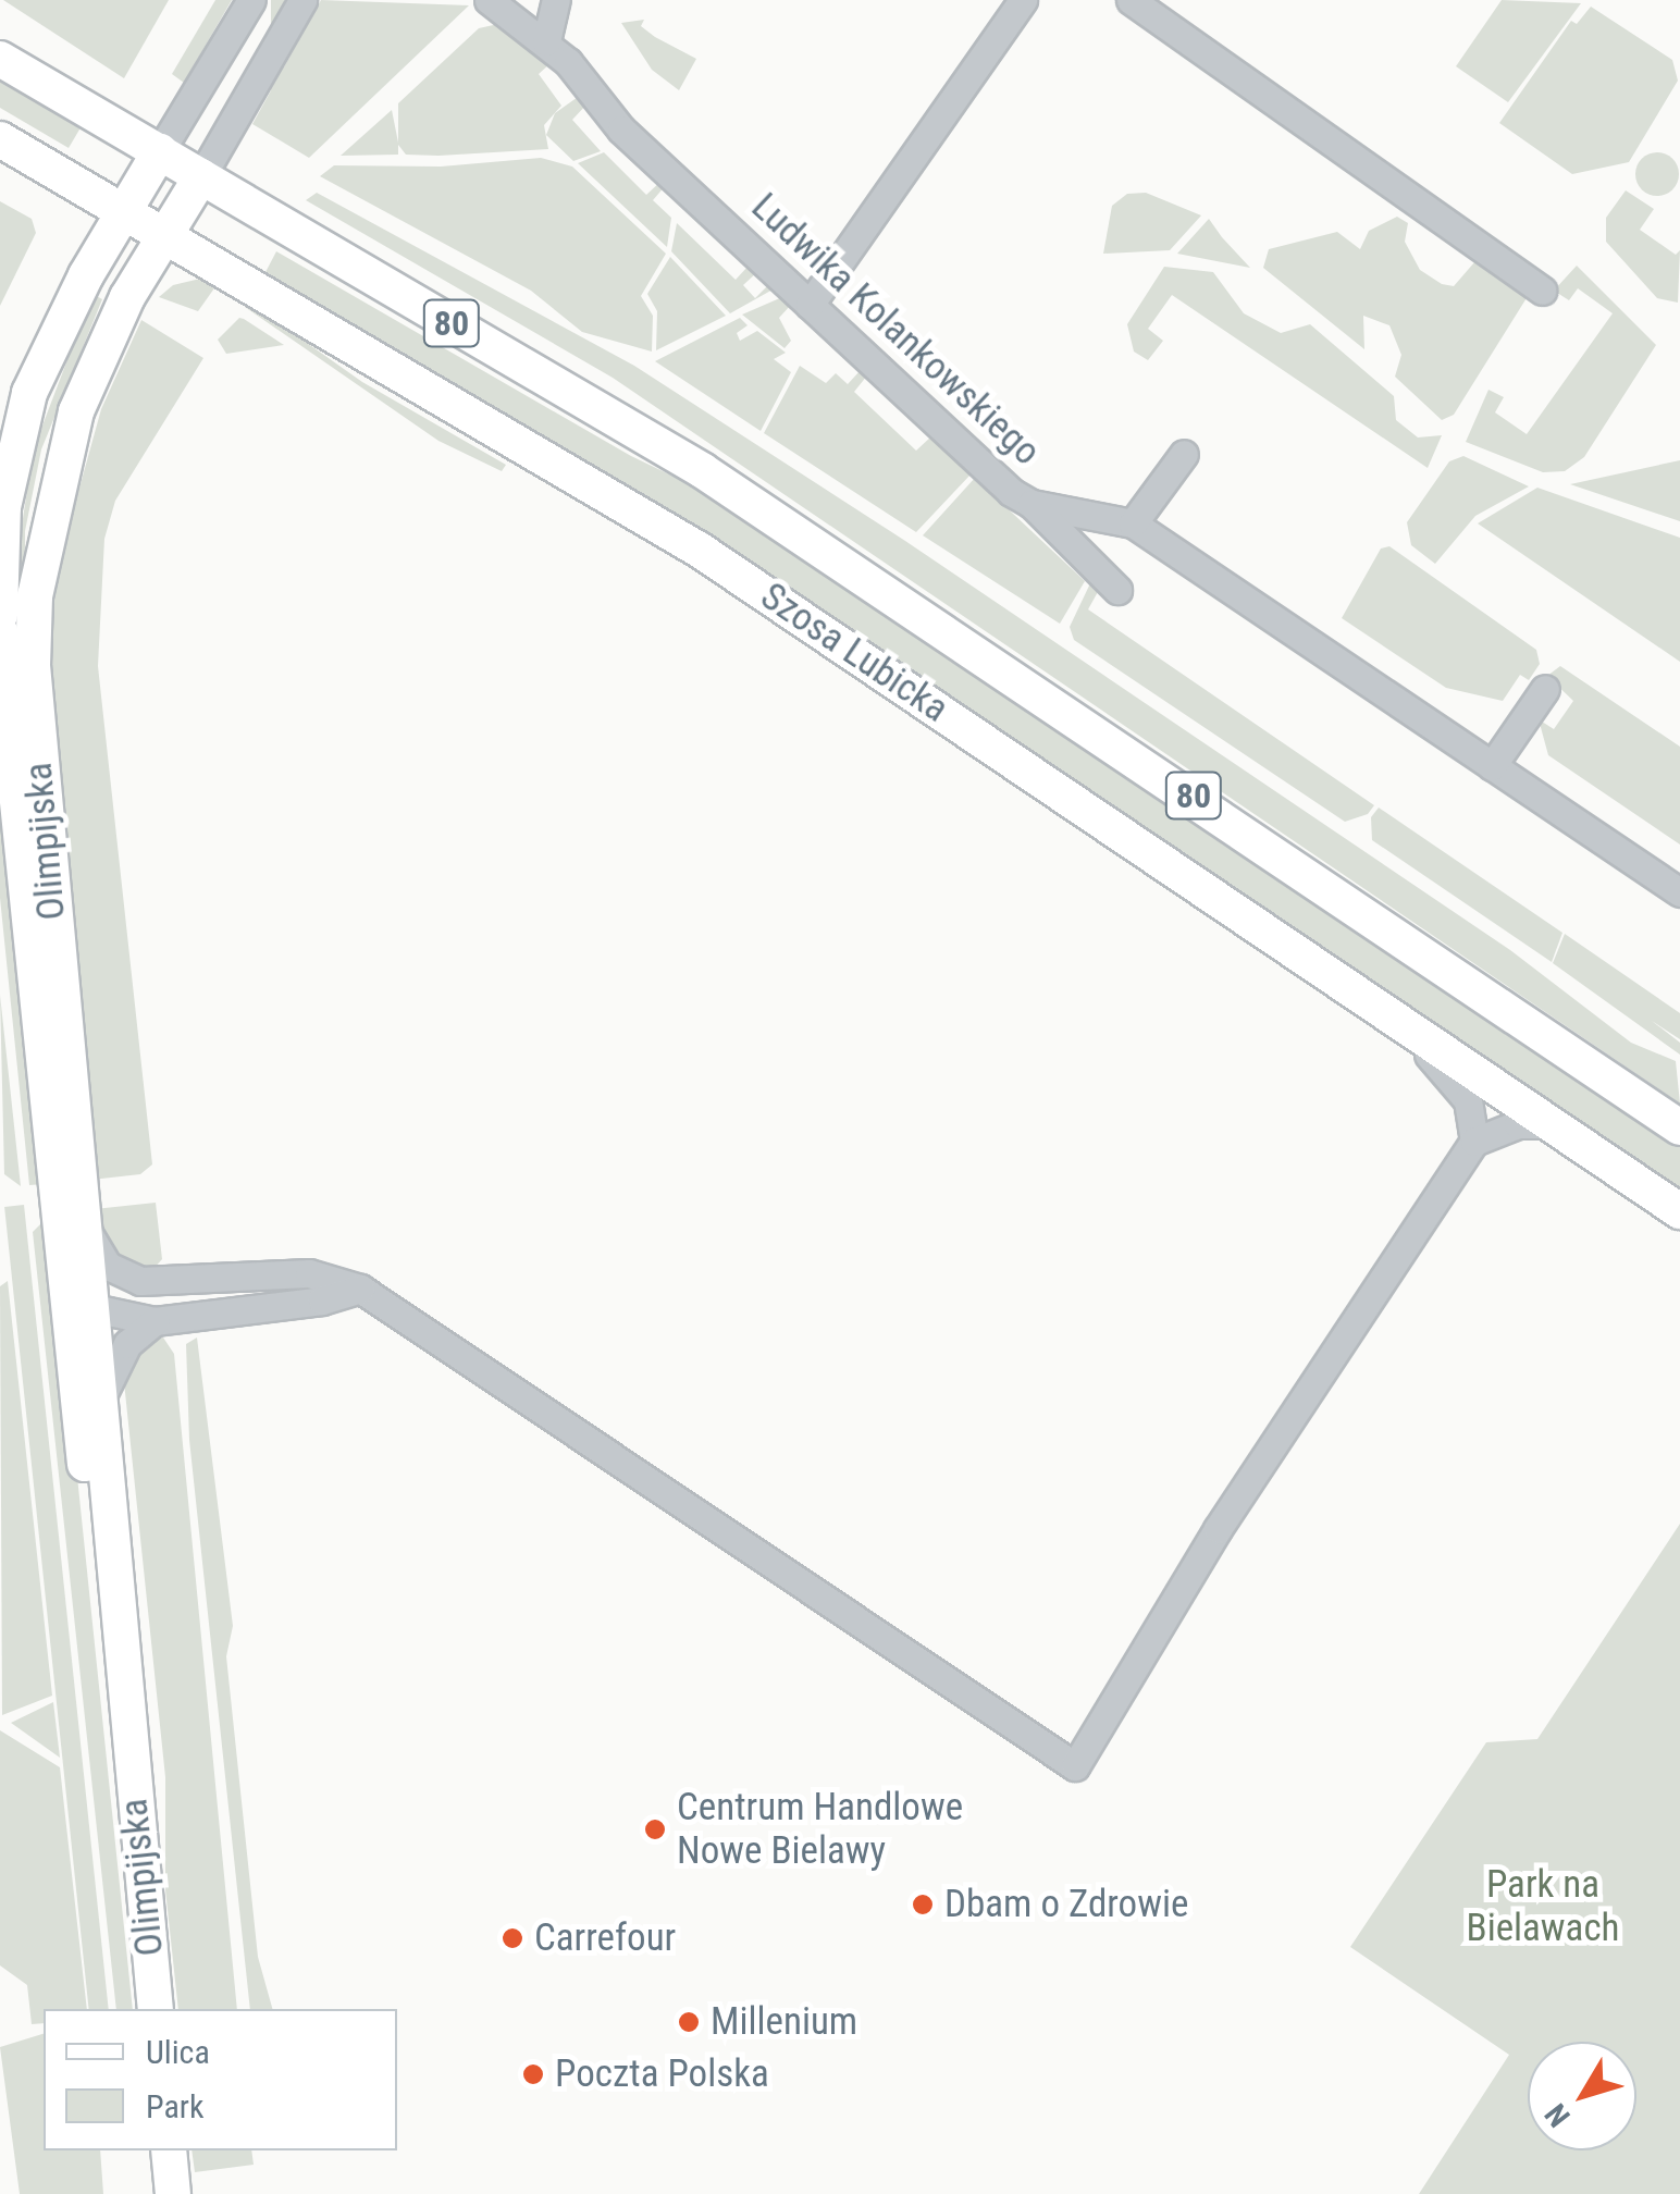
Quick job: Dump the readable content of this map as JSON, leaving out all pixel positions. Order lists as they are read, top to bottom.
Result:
{
  "streets": {
    "main road": ["80", "Szosa Lubicka", "Olimpijska"],
    "street": ["Ludwika Kolankowskiego"]
  },
  "crossings": [
    ["Szosa Lubicka", "Olimpijska"]
  ],
  "parks": ["Park na Bielawach"],
  "places": [
    "Centrum Handlowe Nowe Bielawy",
    "Dbam o Zdrowie",
    "Carrefour",
    "Millenium",
    "Poczta Polska"
  ],
  "legend": ["Ulica", "Park"],
  "north": "bottom left"
}
